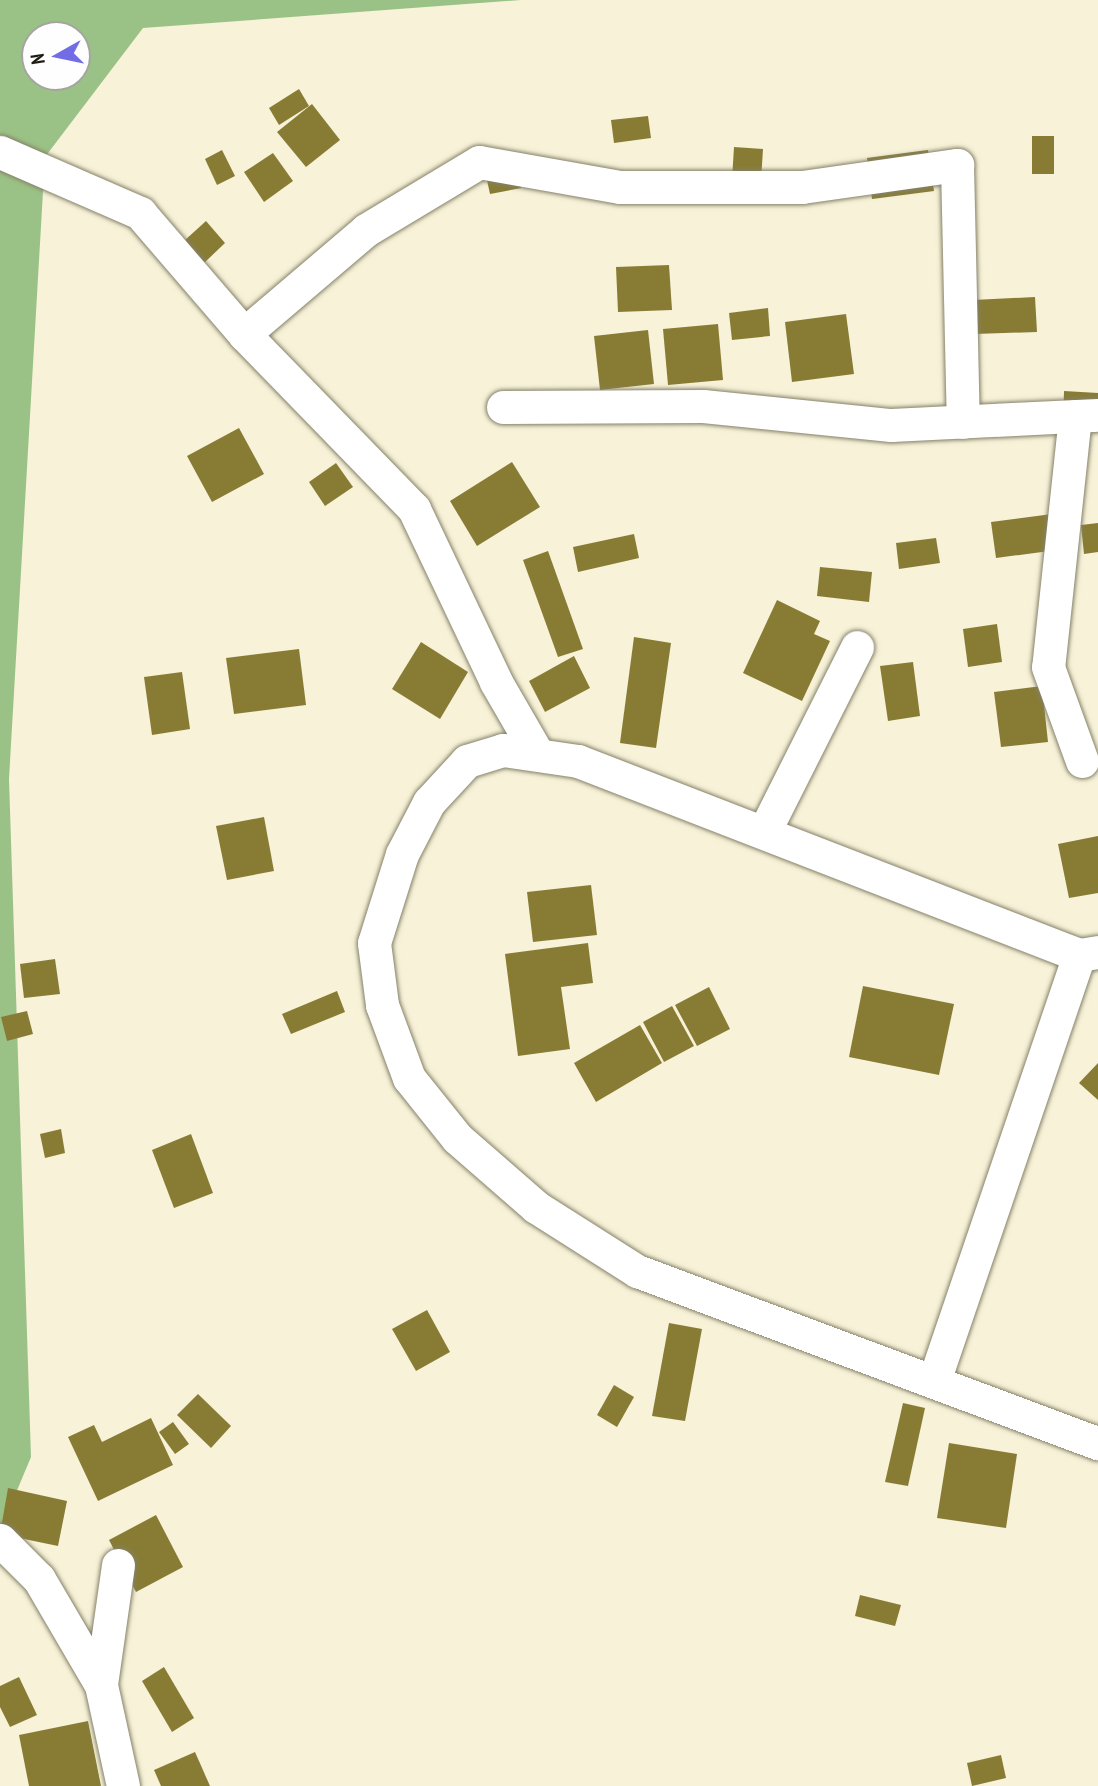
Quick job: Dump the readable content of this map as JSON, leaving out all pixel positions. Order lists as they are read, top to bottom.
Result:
{
  "north": "left"
}
